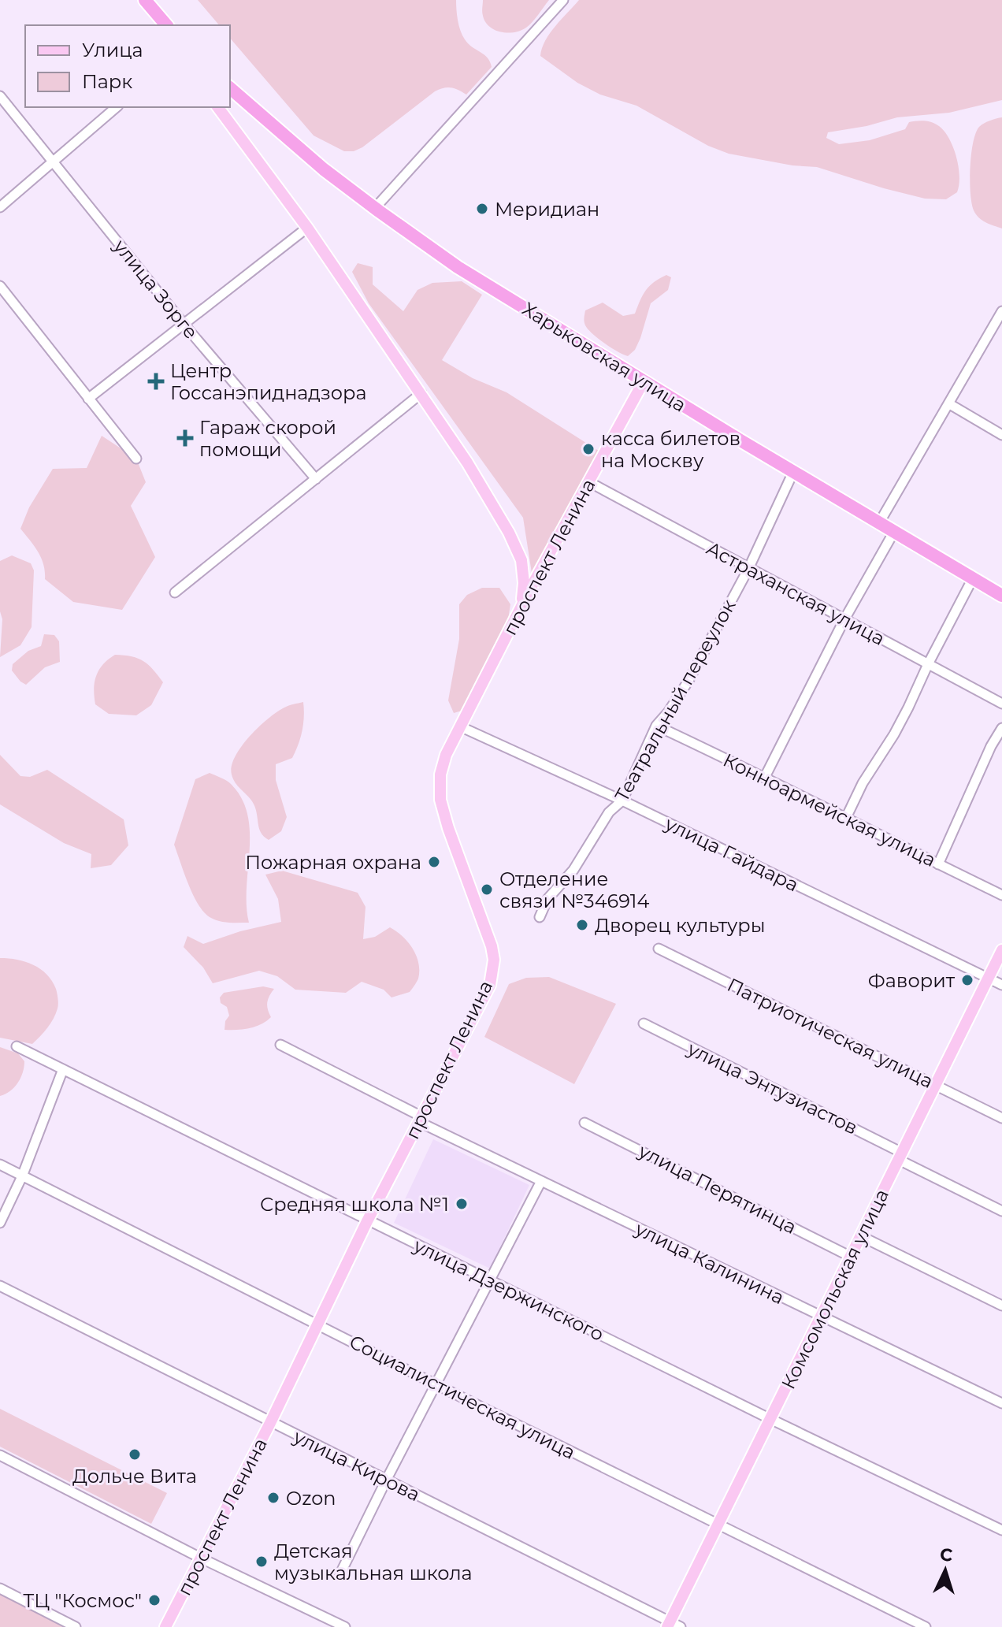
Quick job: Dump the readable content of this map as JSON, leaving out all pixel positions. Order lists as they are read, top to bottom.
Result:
{
  "streets": {
    "highway": ["Харьковская улица"],
    "main road": ["проспект Ленина", "Комсомольская улица"],
    "street": [
      "улица Зорге",
      "Астраханская улица",
      "Театральный переулок",
      "Конноармейская улица",
      "улица Гайдара",
      "Патриотическая улица",
      "улица Энтузиастов",
      "улица Перятинца",
      "улица Калинина",
      "улица Дзержинского",
      "Социалистическая улица",
      "улица Кирова"
    ]
  },
  "crossings": [
    ["Харьковская улица", "проспект Ленина"],
    ["Харьковская улица", "Театральный переулок"],
    ["проспект Ленина", "Астраханская улица"],
    ["проспект Ленина", "улица Гайдара"],
    ["проспект Ленина", "улица Калинина"],
    ["проспект Ленина", "улица Дзержинского"],
    ["проспект Ленина", "Социалистическая улица"],
    ["проспект Ленина", "улица Кирова"],
    ["Астраханская улица", "Театральный переулок"],
    ["Театральный переулок", "Конноармейская улица"],
    ["Театральный переулок", "улица Гайдара"],
    ["улица Гайдара", "Комсомольская улица"],
    ["Патриотическая улица", "Комсомольская улица"],
    ["улица Энтузиастов", "Комсомольская улица"],
    ["улица Перятинца", "Комсомольская улица"],
    ["улица Калинина", "Комсомольская улица"],
    ["Комсомольская улица", "улица Дзержинского"],
    ["Комсомольская улица", "Социалистическая улица"],
    ["Комсомольская улица", "улица Кирова"]
  ],
  "places": {
    "other": [
      "Меридиан",
      "касса билетов на Москву",
      "Пожарная охрана",
      "Отделение связи №346914",
      "Дворец культуры",
      "Фаворит",
      "Средняя школа №1",
      "Дольче Вита",
      "Ozon",
      "Детская музыкальная школа",
      "ТЦ \"Космос\""
    ],
    "health": ["Центр Госсанэпиднадзора", "Гараж скорой помощи"]
  },
  "legend": ["Улица", "Парк"],
  "north": "top"
}
